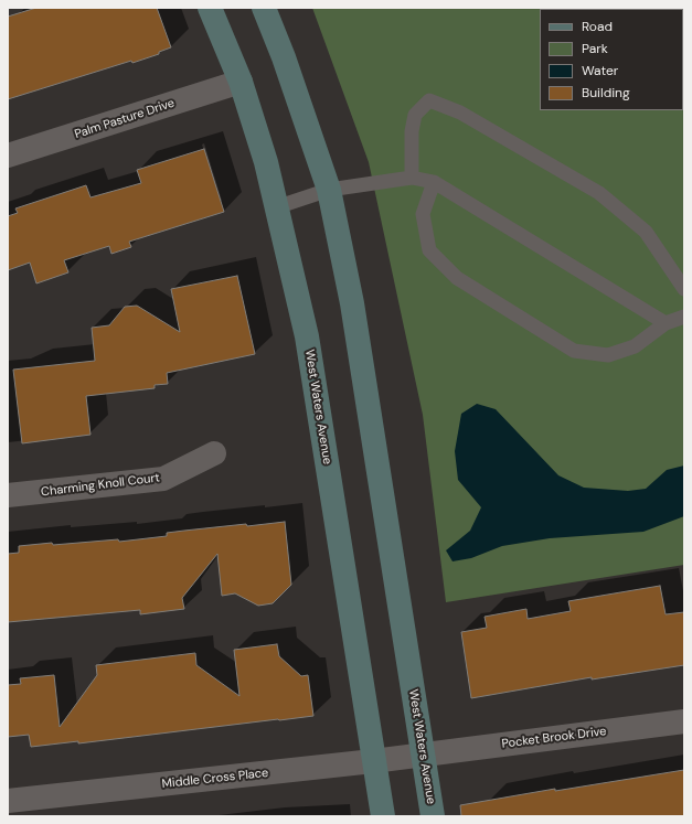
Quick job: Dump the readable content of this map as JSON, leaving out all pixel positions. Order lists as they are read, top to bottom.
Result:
{
  "streets": {
    "street": [
      "Palm Pasture Drive",
      "West Waters Avenue",
      "Charming Knoll Court",
      "Pocket Brook Drive",
      "Middle Cross Place"
    ]
  },
  "crossings": [
    ["Palm Pasture Drive", "West Waters Avenue"],
    ["West Waters Avenue", "Pocket Brook Drive"],
    ["West Waters Avenue", "Middle Cross Place"],
    ["Pocket Brook Drive", "Middle Cross Place"]
  ],
  "legend": [
    "Road",
    "Park",
    "Water",
    "Building"
  ]
}
